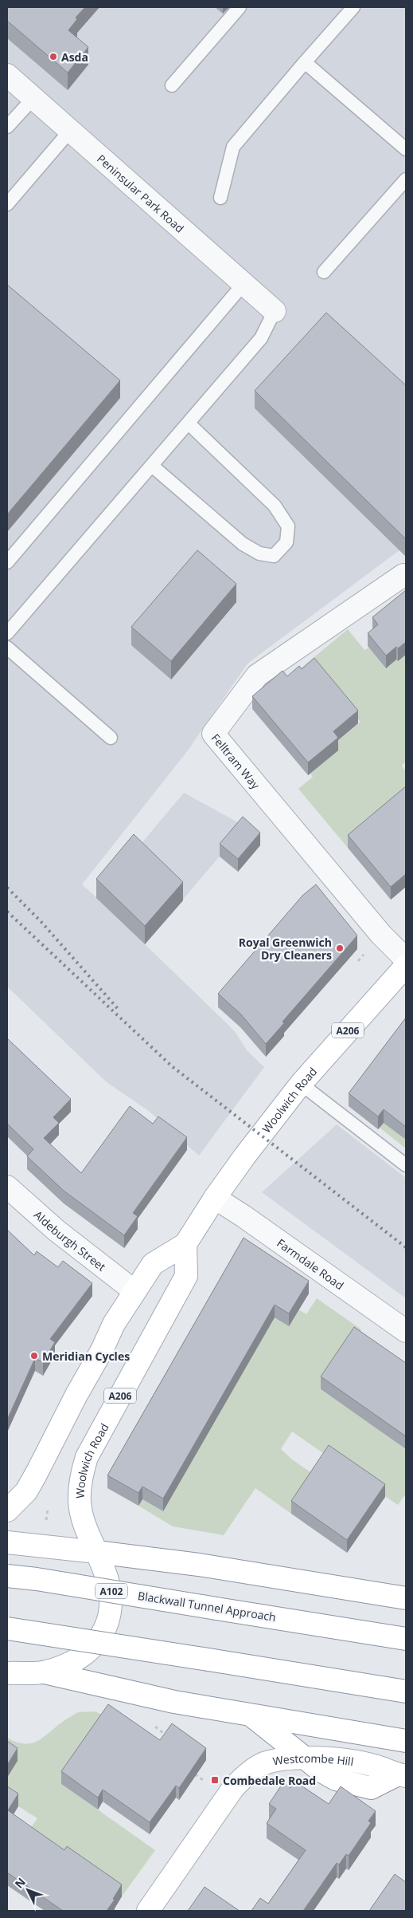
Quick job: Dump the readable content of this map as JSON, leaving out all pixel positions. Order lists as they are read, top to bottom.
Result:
{
  "streets": {
    "main road": [
      "A206",
      "Woolwich Road",
      "A102",
      "Blackwall Tunnel Approach",
      "Westcombe Hill"
    ],
    "street": [
      "Peninsular Park Road",
      "Felltram Way",
      "Aldeburgh Street",
      "Farmdale Road"
    ]
  },
  "crossings": [
    ["Woolwich Road", "Aldeburgh Street"],
    ["Woolwich Road", "Farmdale Road"]
  ],
  "places": {
    "other": ["Asda", "Royal Greenwich Dry Cleaners", "Meridian Cycles"],
    "transit": ["Combedale Road"]
  },
  "north": "top left"
}
